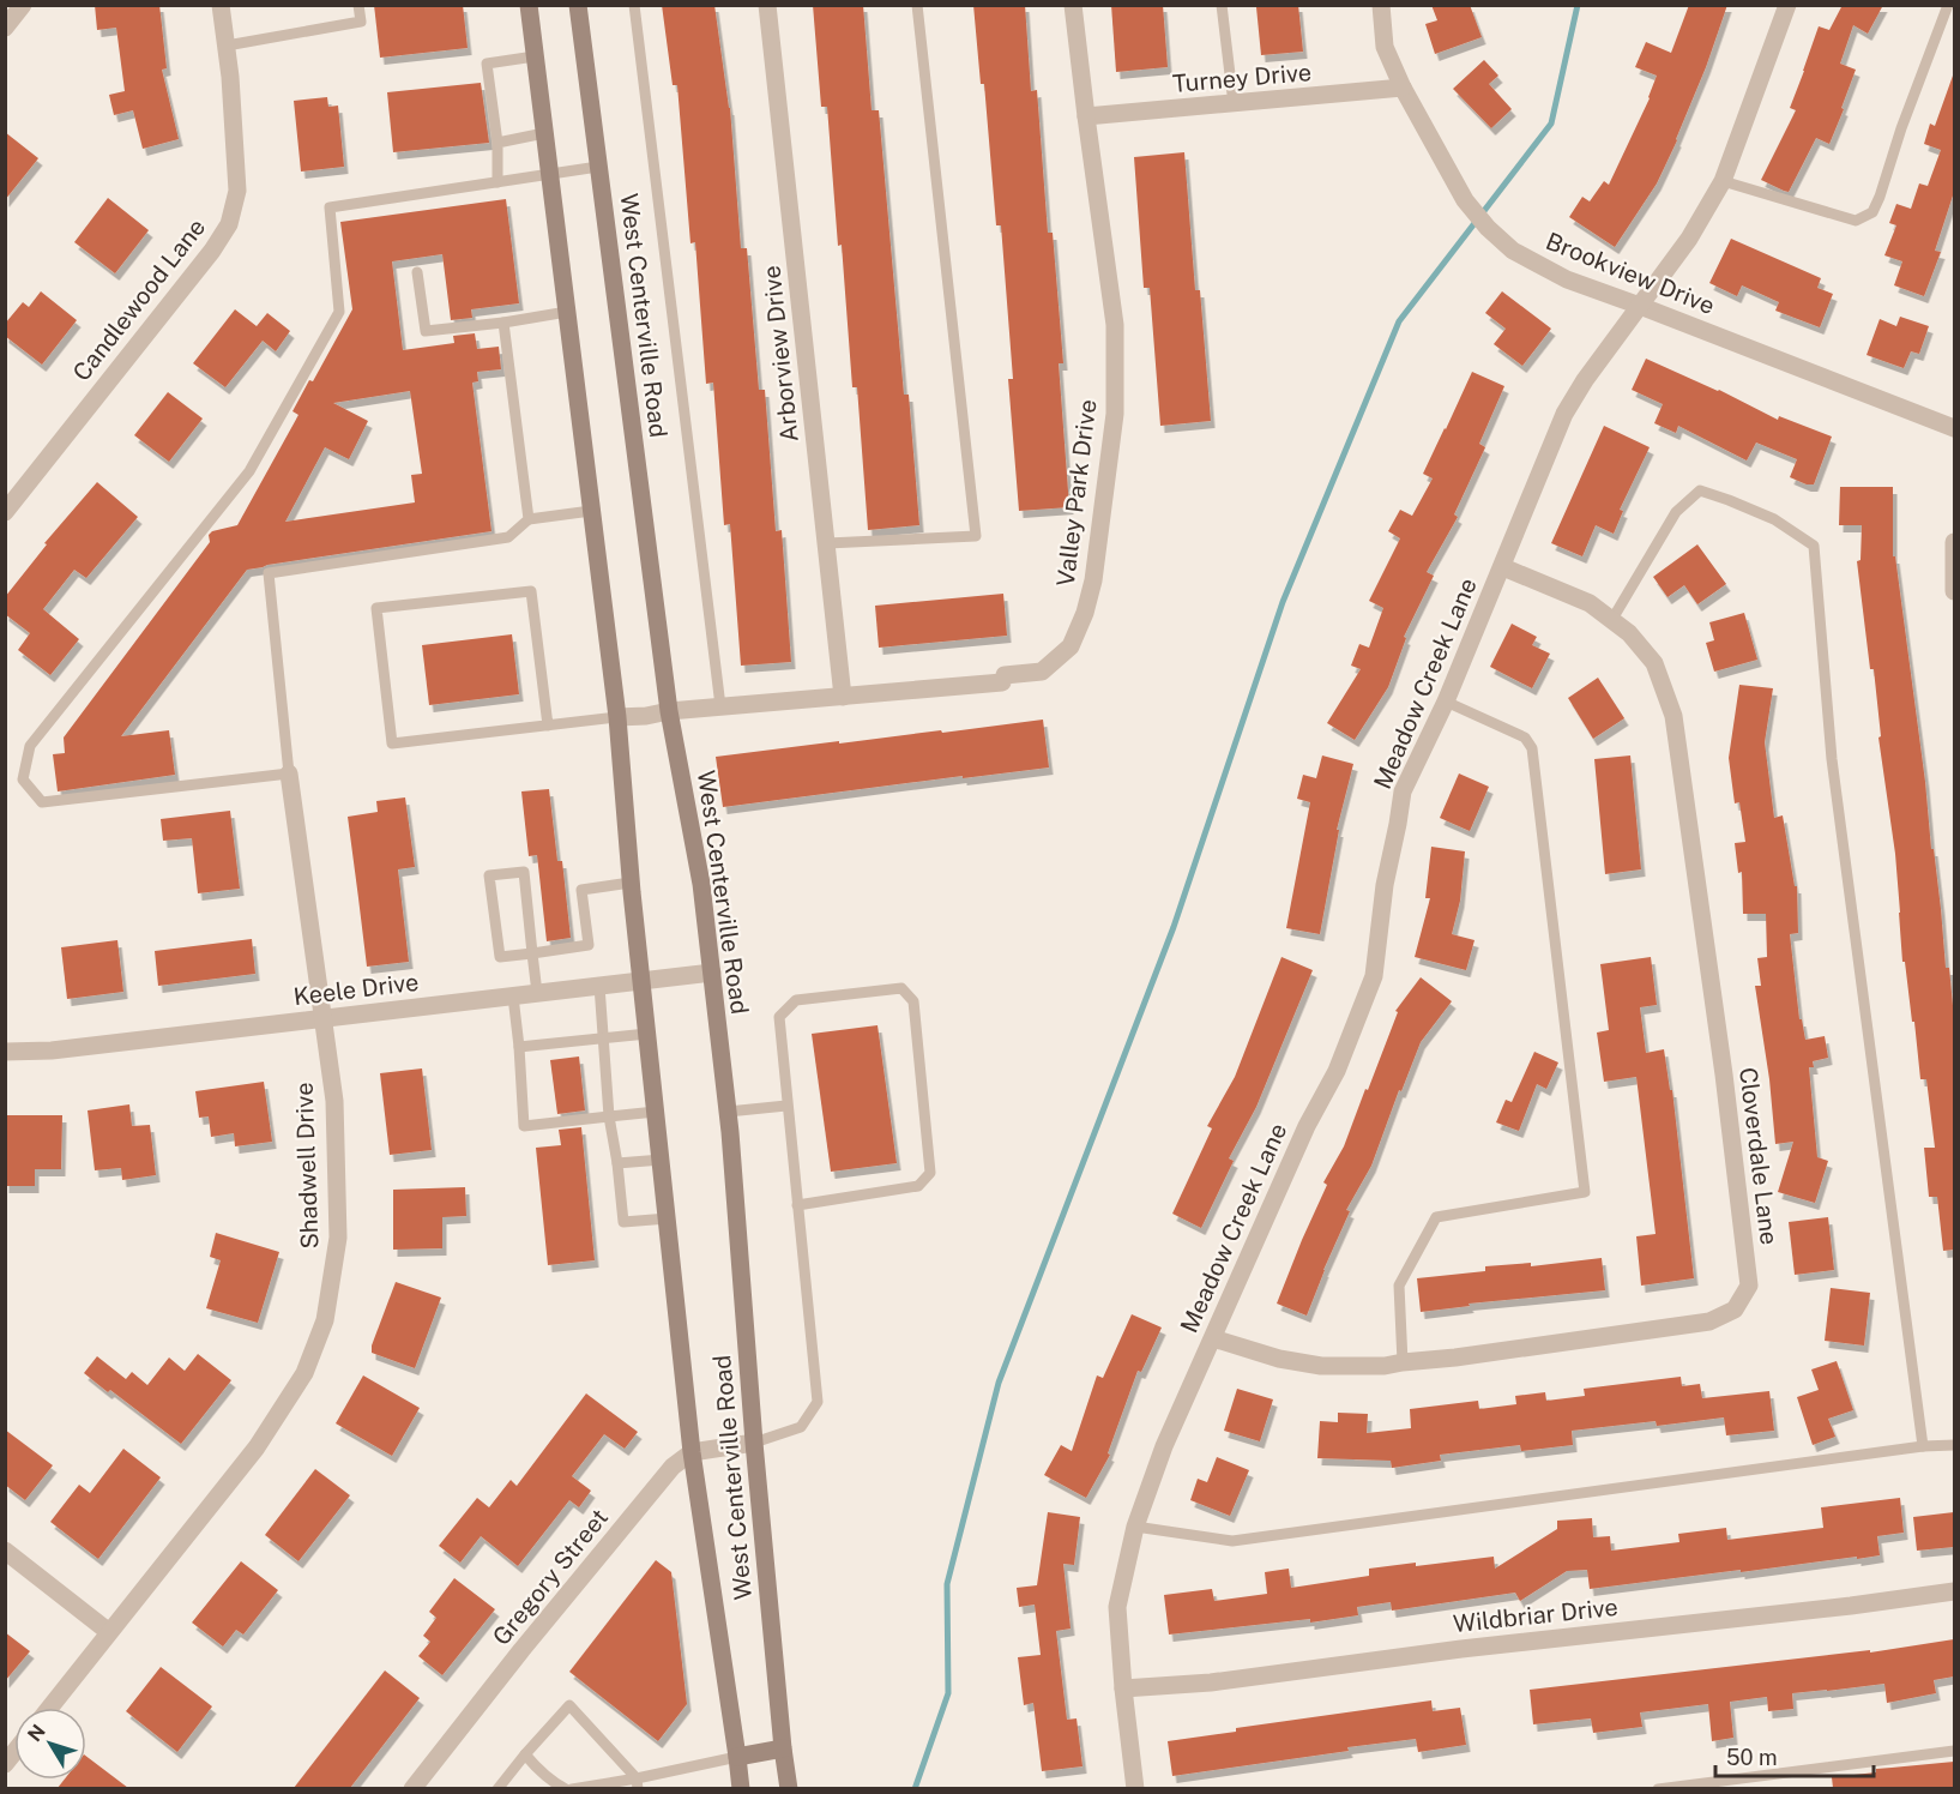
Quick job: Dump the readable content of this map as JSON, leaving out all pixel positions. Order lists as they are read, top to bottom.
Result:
{
  "streets": {
    "main road": ["West Centerville Road"],
    "street": [
      "Turney Drive",
      "Brookview Drive",
      "Candlewood Lane",
      "Arborview Drive",
      "Valley Park Drive",
      "Meadow Creek Lane",
      "Keele Drive",
      "Cloverdale Lane",
      "Shadwell Drive",
      "Gregory Street",
      "Wildbriar Drive"
    ]
  },
  "crossings": [
    ["Turney Drive", "Brookview Drive"],
    ["Turney Drive", "Valley Park Drive"],
    ["Brookview Drive", "Meadow Creek Lane"],
    ["West Centerville Road", "Valley Park Drive"],
    ["West Centerville Road", "Keele Drive"],
    ["West Centerville Road", "Gregory Street"],
    ["Arborview Drive", "Valley Park Drive"],
    ["Meadow Creek Lane", "Cloverdale Lane"],
    ["Meadow Creek Lane", "Wildbriar Drive"],
    ["Keele Drive", "Shadwell Drive"]
  ],
  "scale_bar": "50 m",
  "north": "top left"
}
